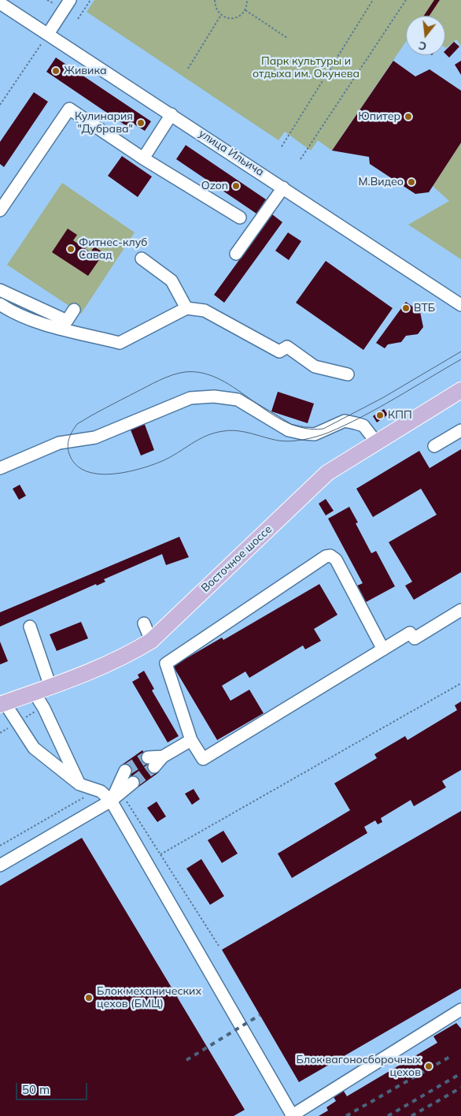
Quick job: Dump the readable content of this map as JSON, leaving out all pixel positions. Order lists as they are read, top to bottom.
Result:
{
  "streets": {
    "main road": ["Восточное шоссе"],
    "street": ["улица Ильича"]
  },
  "parks": ["Парк культуры и отдыха им. Окунева"],
  "places": [
    "Живика",
    "Юпитер",
    "Кулинария \"Дубрава\"",
    "М.Видео",
    "Ozon",
    "Фитнес-клуб Савад",
    "ВТБ",
    "КПП",
    "Блок механических цехов (БМЦ)",
    "Блок вагоносборочных цехов"
  ],
  "scale_bar": "50 m",
  "north": "bottom"
}
